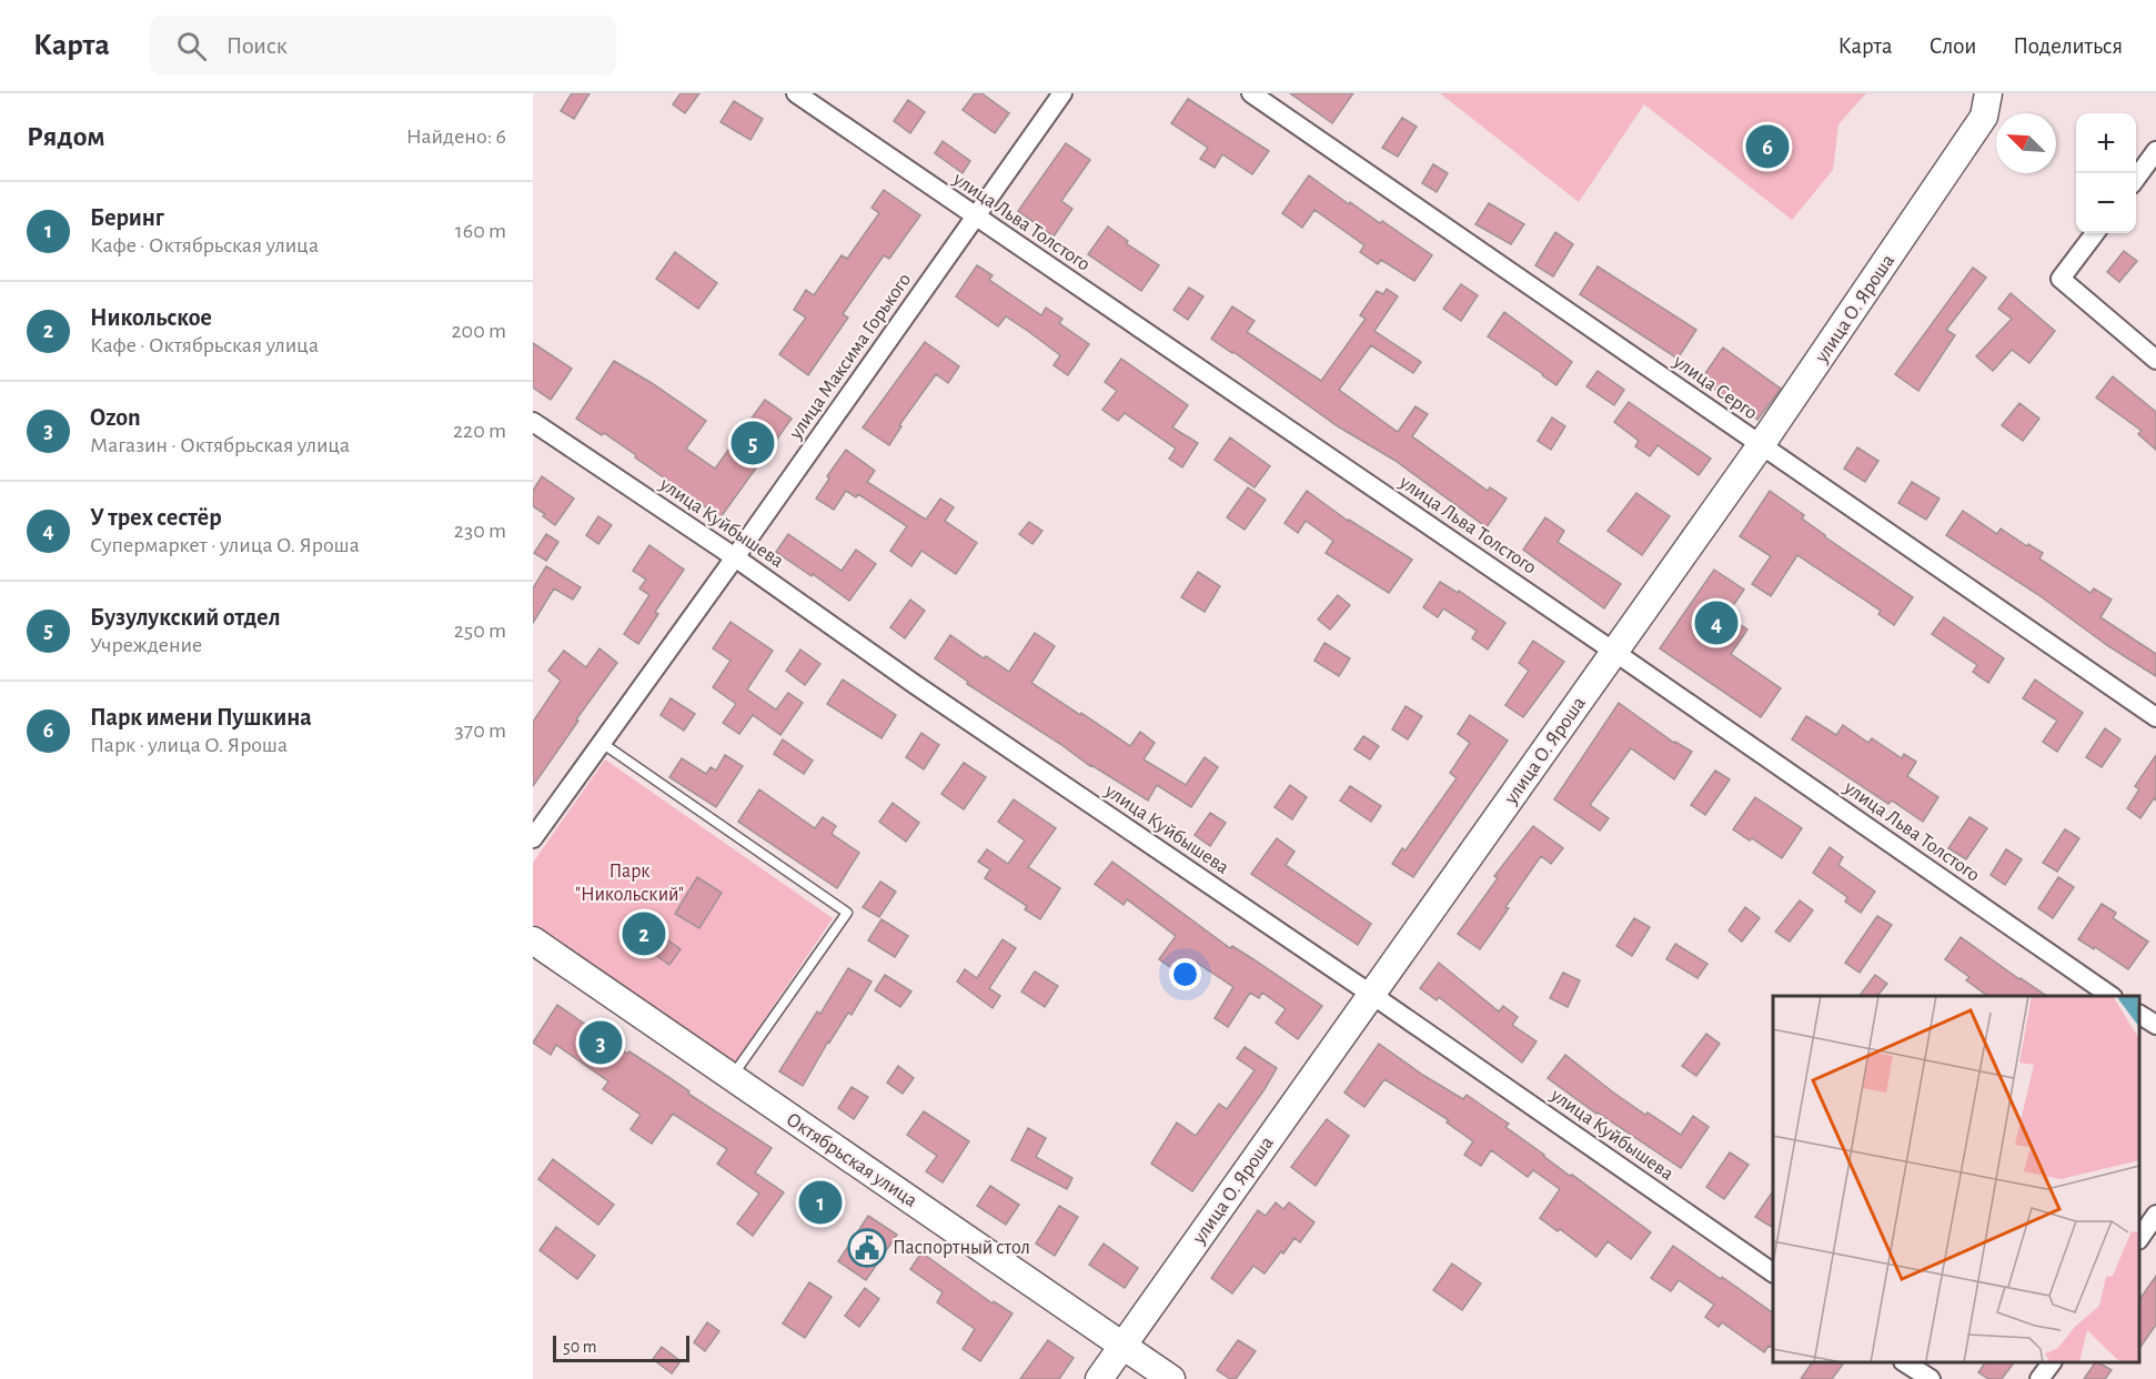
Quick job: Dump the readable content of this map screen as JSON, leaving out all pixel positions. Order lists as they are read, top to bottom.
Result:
{
  "streets": {
    "main road": ["улица О. Яроша", "Октябрьская улица"],
    "street": [
      "улица Льва Толстого",
      "улица Максима Горького",
      "улица Серго",
      "улица Куйбышева"
    ]
  },
  "crossings": [
    ["улица Льва Толстого", "улица О. Яроша"],
    ["улица Льва Толстого", "улица Максима Горького"],
    ["улица О. Яроша", "улица Серго"],
    ["улица О. Яроша", "улица Куйбышева"],
    ["улица О. Яроша", "Октябрьская улица"],
    ["улица Максима Горького", "улица Куйбышева"]
  ],
  "parks": ["Парк \"Никольский\""],
  "places": {
    "public building": ["Паспортный стол"]
  },
  "scale_bar": "50 m",
  "north": "top left",
  "page": {
    "header": "Карта",
    "search": "Поиск",
    "nav": ["Карта", "Слои", "Поделиться"],
    "heading": ["Рядом", "Найдено: 6"],
    "map_buttons": ["+", "−"],
    "pins": [
      "6",
      "5",
      "4",
      "2",
      "3",
      "1"
    ],
    "list": [
      {
        "mark": "1",
        "name": "Беринг",
        "note": "Кафе · Октябрьская улица",
        "value": "160 m"
      },
      {
        "mark": "2",
        "name": "Никольское",
        "note": "Кафе · Октябрьская улица",
        "value": "200 m"
      },
      {
        "mark": "3",
        "name": "Ozon",
        "note": "Магазин · Октябрьская улица",
        "value": "220 m"
      },
      {
        "mark": "4",
        "name": "У трех сестёр",
        "note": "Супермаркет · улица О. Яроша",
        "value": "230 m"
      },
      {
        "mark": "5",
        "name": "Бузулукский отдел",
        "note": "Учреждение",
        "value": "250 m"
      },
      {
        "mark": "6",
        "name": "Парк имени Пушкина",
        "note": "Парк · улица О. Яроша",
        "value": "370 m"
      }
    ],
    "scale": "50 m"
  }
}
